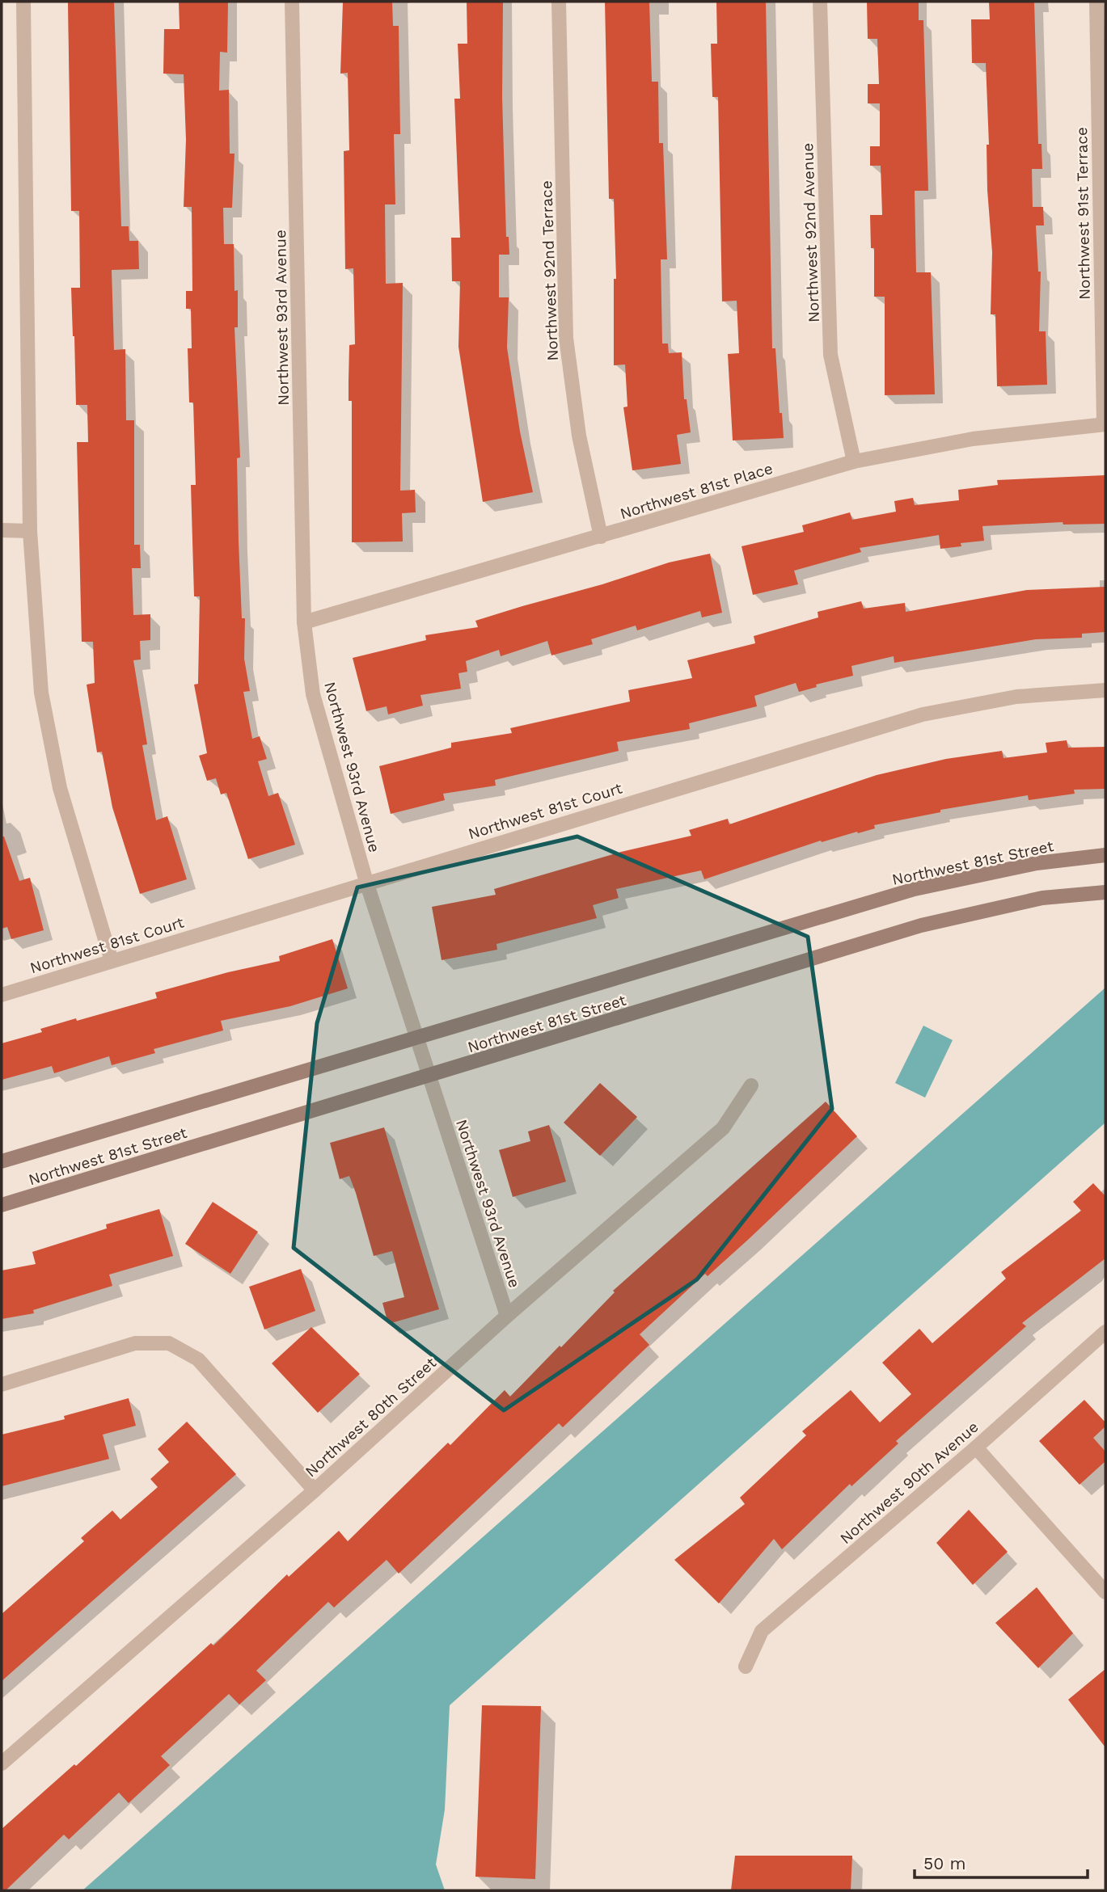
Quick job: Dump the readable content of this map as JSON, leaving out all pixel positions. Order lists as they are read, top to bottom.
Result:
{
  "streets": {
    "street": [
      "Northwest 91st Terrace",
      "Northwest 92nd Avenue",
      "Northwest 92nd Terrace",
      "Northwest 93rd Avenue",
      "Northwest 81st Place",
      "Northwest 81st Court",
      "Northwest 81st Street",
      "Northwest 80th Street",
      "Northwest 90th Avenue"
    ]
  },
  "crossings": [
    ["Northwest 91st Terrace", "Northwest 81st Place"],
    ["Northwest 92nd Avenue", "Northwest 81st Place"],
    ["Northwest 92nd Terrace", "Northwest 81st Place"],
    ["Northwest 93rd Avenue", "Northwest 81st Place"],
    ["Northwest 93rd Avenue", "Northwest 81st Court"],
    ["Northwest 93rd Avenue", "Northwest 81st Street"],
    ["Northwest 93rd Avenue", "Northwest 80th Street"]
  ],
  "scale_bar": "50 m"
}
